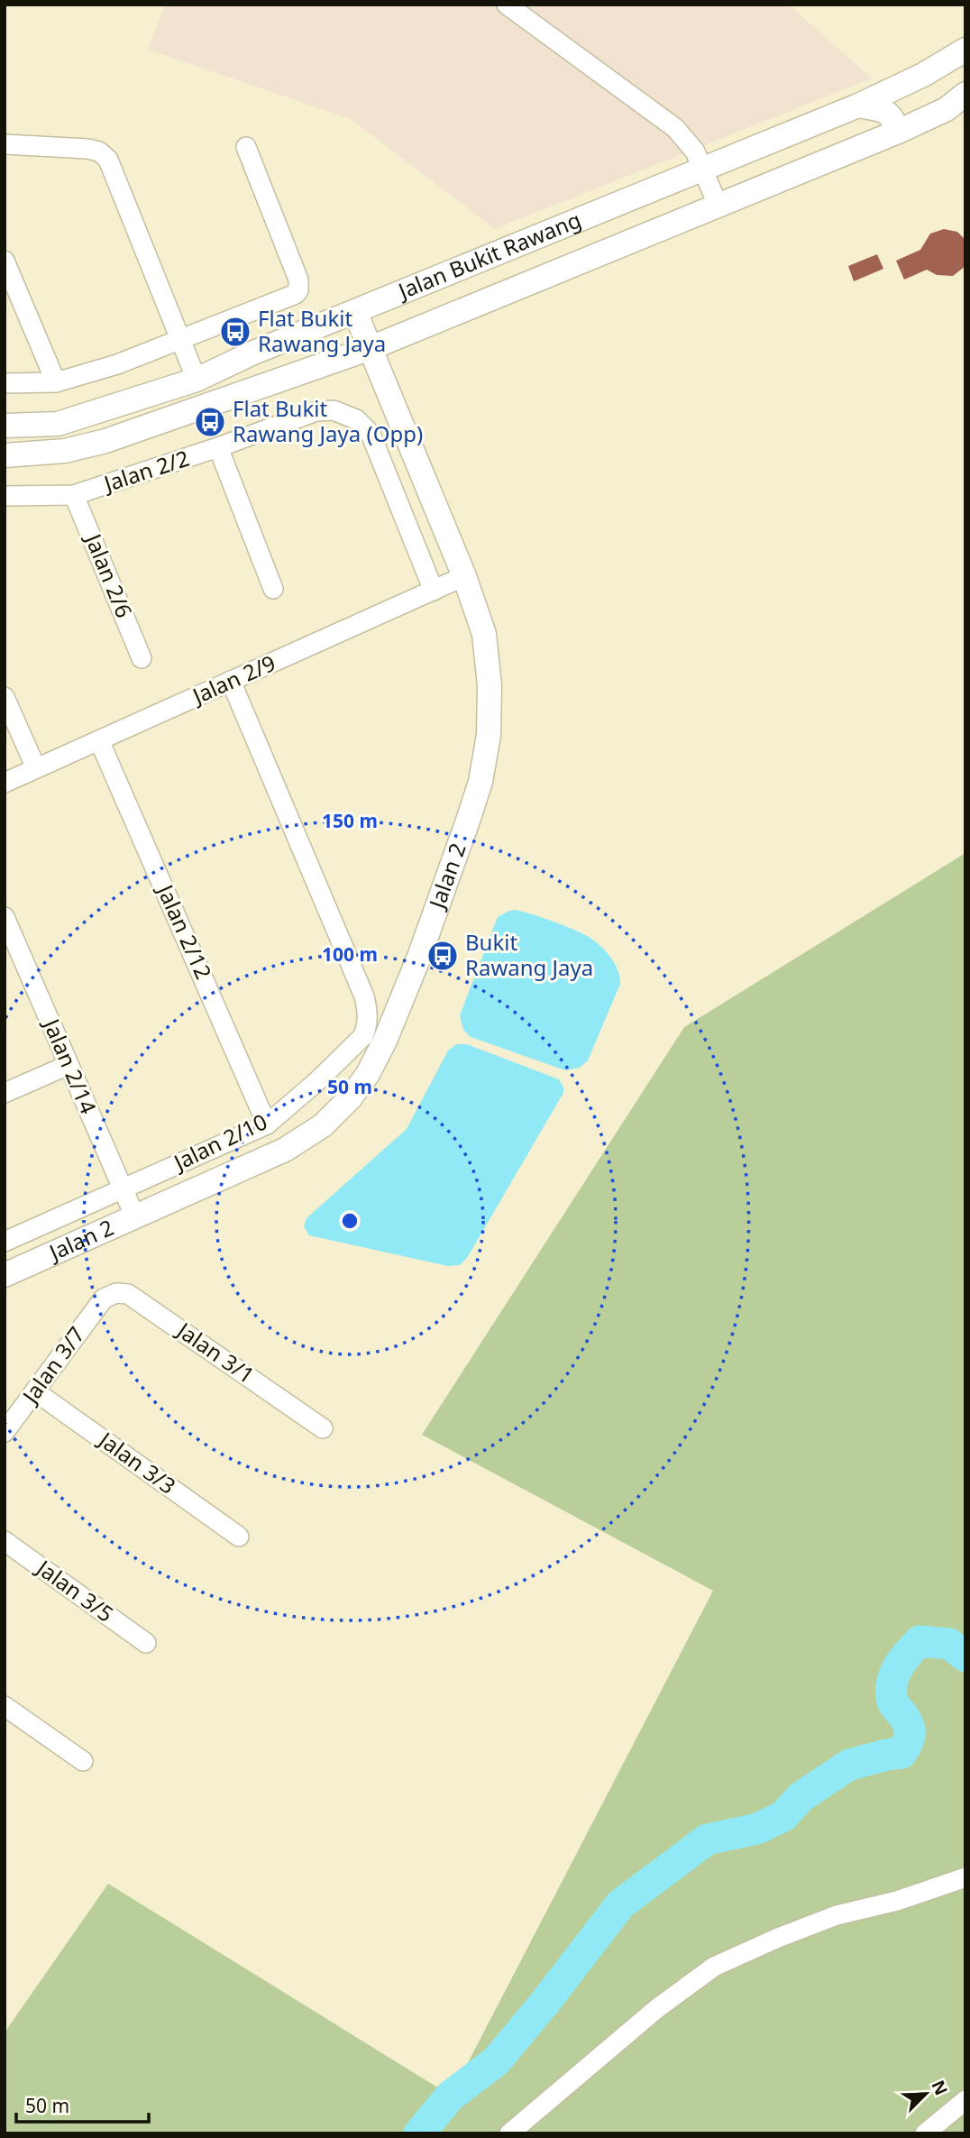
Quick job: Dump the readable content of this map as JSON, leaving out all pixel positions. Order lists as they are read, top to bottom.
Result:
{
  "streets": {
    "street": [
      "Jalan Bukit Rawang",
      "Jalan 2/2",
      "Jalan 2/6",
      "Jalan 2/9",
      "Jalan 2",
      "Jalan 2/12",
      "Jalan 2/14",
      "Jalan 2/10",
      "Jalan 3/1",
      "Jalan 3/7",
      "Jalan 3/3",
      "Jalan 3/5"
    ]
  },
  "crossings": [
    ["Jalan Bukit Rawang", "Jalan 2"],
    ["Jalan 2/2", "Jalan 2/6"],
    ["Jalan 2/2", "Jalan 2/9"],
    ["Jalan 2/9", "Jalan 2"],
    ["Jalan 2/9", "Jalan 2/12"],
    ["Jalan 2/9", "Jalan 2/10"],
    ["Jalan 2", "Jalan 2/14"],
    ["Jalan 2/12", "Jalan 2/10"],
    ["Jalan 2/14", "Jalan 2/10"],
    ["Jalan 3/1", "Jalan 3/7"],
    ["Jalan 3/7", "Jalan 3/3"]
  ],
  "places": {
    "bus stop": ["Flat Bukit Rawang Jaya", "Flat Bukit Rawang Jaya (Opp)", "Bukit Rawang Jaya"]
  },
  "scale_bar": "50 m",
  "north": "top right",
  "rings": ["150 m", "100 m", "50 m"]
}
